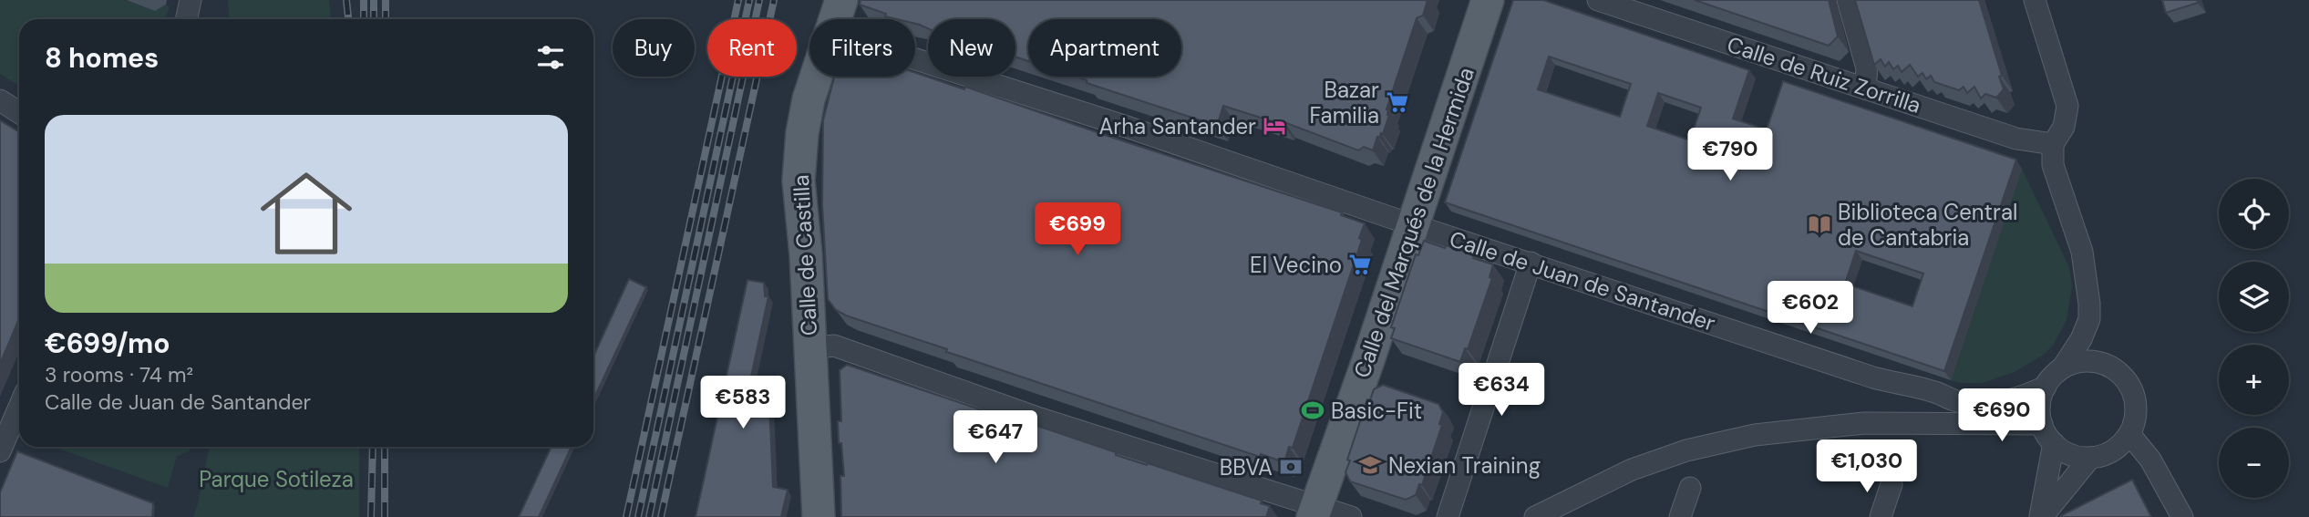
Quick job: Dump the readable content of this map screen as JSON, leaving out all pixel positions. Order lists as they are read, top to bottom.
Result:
{
  "streets": {
    "main road": ["Calle del Marqués de la Hermida", "Calle de Castilla"],
    "street": ["Calle de Ruiz Zorrilla", "Calle de Juan de Santander"]
  },
  "crossings": [
    ["Calle del Marqués de la Hermida", "Calle de Juan de Santander"]
  ],
  "parks": ["Parque Sotileza"],
  "places": {
    "supermarket": ["Bazar Familia", "El Vecino"],
    "hotel": ["Arha Santander"],
    "library": ["Biblioteca Central de Cantabria"],
    "sports": ["Basic-Fit"],
    "school or university": ["Nexian Training"],
    "bank": ["BBVA"]
  },
  "page": {
    "chip": [
      "Buy",
      "Rent",
      "Filters",
      "New",
      "Apartment"
    ],
    "heading": "8 homes",
    "list": [
      {
        "name": "€699/mo",
        "note": "3 rooms · 74 m² · Calle de Juan de Santander"
      }
    ],
    "price": [
      "€790",
      "€699",
      "€602",
      "€634",
      "€583",
      "€690",
      "€647",
      "€1,030"
    ],
    "map_buttons": ["+", "−"]
  }
}
